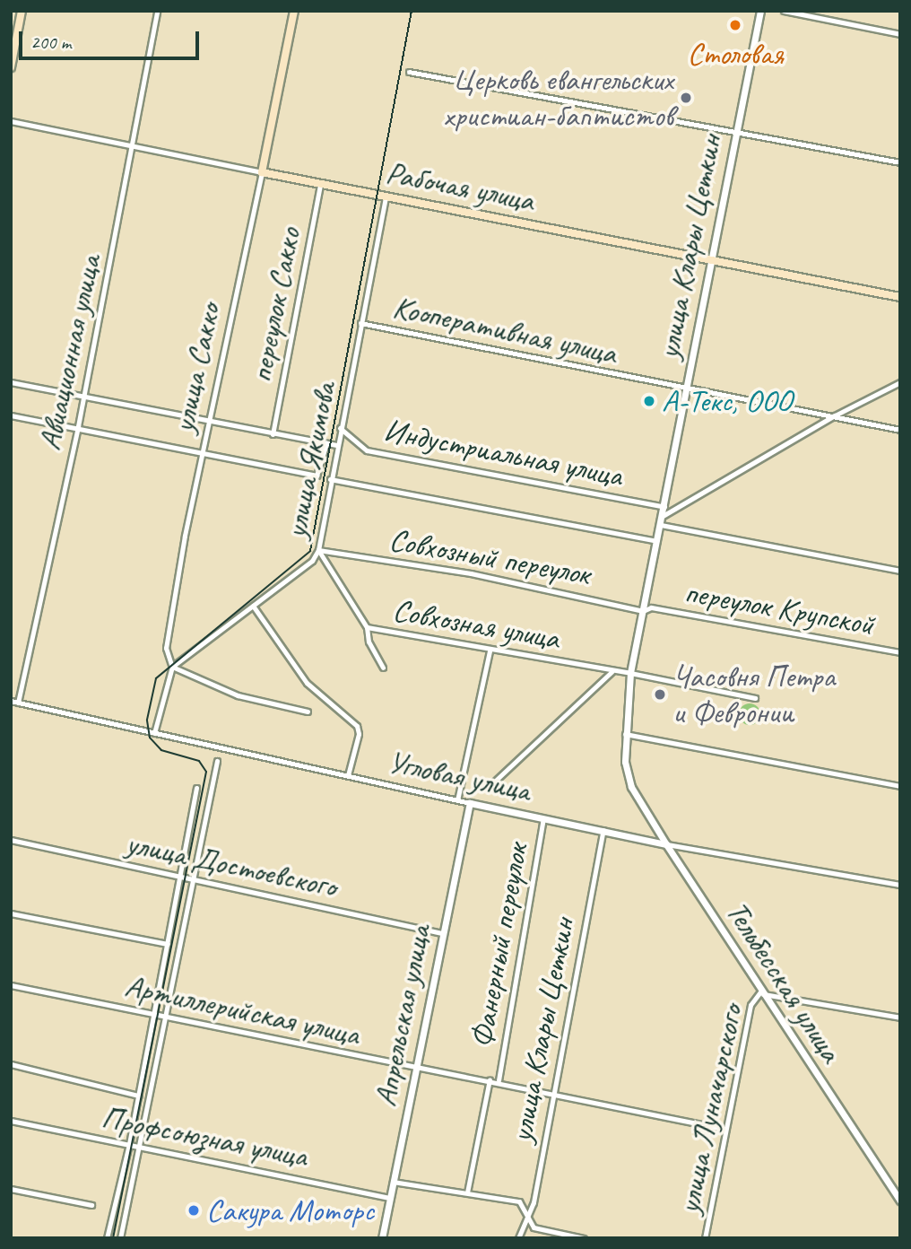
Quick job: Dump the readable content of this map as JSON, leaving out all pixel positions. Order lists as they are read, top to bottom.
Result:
{
  "streets": {
    "main road": ["Рабочая улица", "улица Сакко"],
    "street": [
      "улица Клары Цеткин",
      "переулок Сакко",
      "Кооперативная улица",
      "Авиационная улица",
      "Индустриальная улица",
      "улица Якимова",
      "Совхозный переулок",
      "переулок Крупской",
      "Совхозная улица",
      "Угловая улица",
      "улица Достоевского",
      "Фанерный переулок",
      "Тельбесская улица",
      "Артиллерийская улица",
      "Апрельская улица",
      "улица Луначарского",
      "Профсоюзная улица"
    ]
  },
  "crossings": [
    ["Рабочая улица", "улица Клары Цеткин"],
    ["Рабочая улица", "переулок Сакко"],
    ["Рабочая улица", "Авиационная улица"],
    ["Рабочая улица", "улица Сакко"],
    ["Рабочая улица", "улица Якимова"],
    ["улица Клары Цеткин", "Кооперативная улица"],
    ["улица Клары Цеткин", "Индустриальная улица"],
    ["улица Клары Цеткин", "Совхозный переулок"],
    ["улица Клары Цеткин", "переулок Крупской"],
    ["улица Клары Цеткин", "Совхозная улица"],
    ["улица Клары Цеткин", "Угловая улица"],
    ["улица Клары Цеткин", "Тельбесская улица"],
    ["улица Клары Цеткин", "Артиллерийская улица"],
    ["переулок Сакко", "Индустриальная улица"],
    ["Кооперативная улица", "улица Якимова"],
    ["Авиационная улица", "Индустриальная улица"],
    ["Авиационная улица", "Угловая улица"],
    ["улица Сакко", "Индустриальная улица"],
    ["улица Сакко", "улица Якимова"],
    ["улица Сакко", "Угловая улица"],
    ["Индустриальная улица", "улица Якимова"],
    ["улица Якимова", "Совхозный переулок"],
    ["улица Якимова", "Совхозная улица"],
    ["Совхозный переулок", "переулок Крупской"],
    ["Совхозный переулок", "Совхозная улица"],
    ["Угловая улица", "Фанерный переулок"],
    ["Угловая улица", "Тельбесская улица"],
    ["Угловая улица", "Апрельская улица"],
    ["улица Достоевского", "Апрельская улица"],
    ["Фанерный переулок", "Артиллерийская улица"],
    ["Тельбесская улица", "улица Луначарского"],
    ["Артиллерийская улица", "Апрельская улица"],
    ["Артиллерийская улица", "улица Луначарского"],
    ["Апрельская улица", "Профсоюзная улица"]
  ],
  "places": [
    "Столовая",
    "Церковь евангельских христиан-баптистов",
    "А-Текс, ООО",
    "Часовня Петра и Февронии",
    "Сакура Моторс"
  ],
  "scale_bar": "200 m"
}
